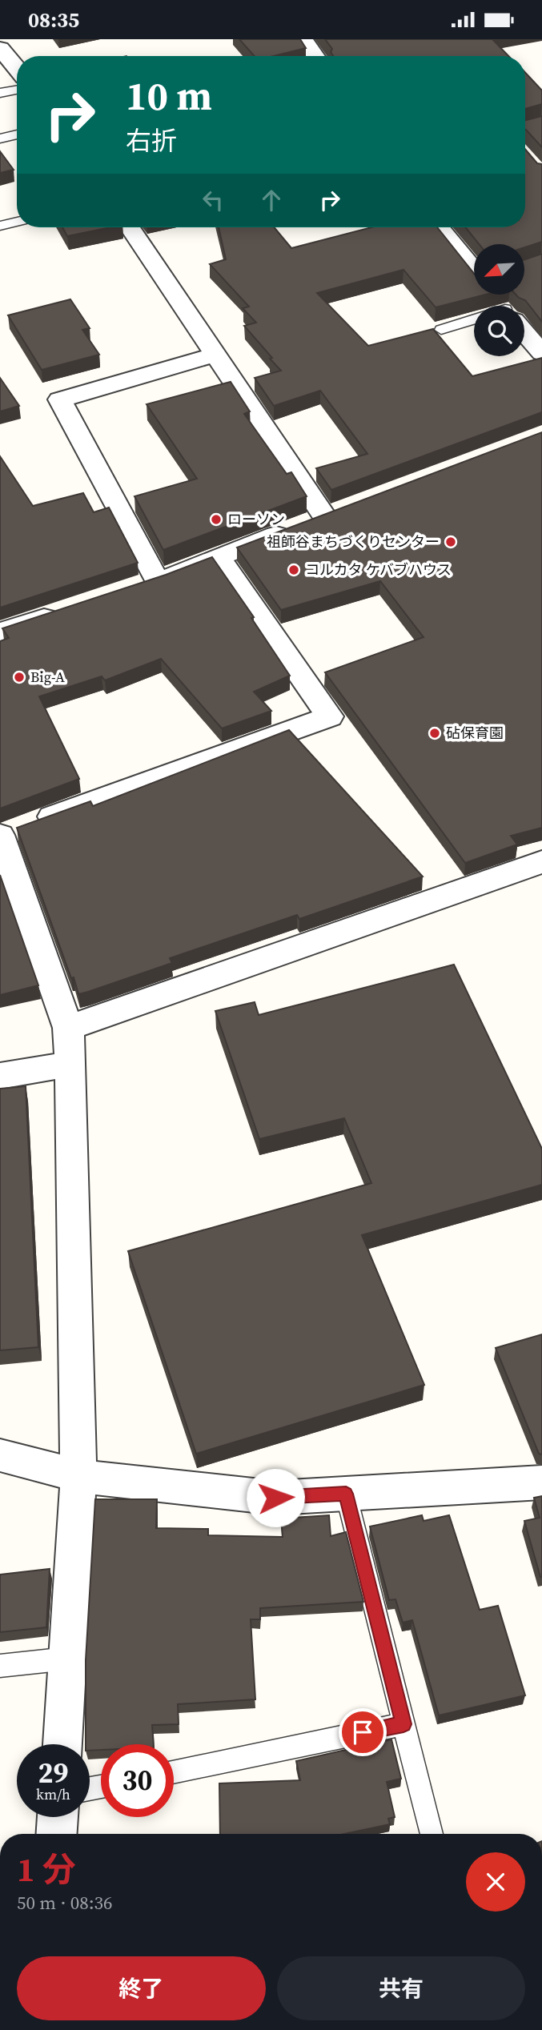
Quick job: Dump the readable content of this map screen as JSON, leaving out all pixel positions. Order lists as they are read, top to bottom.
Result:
{
  "places": [
    "ローソン",
    "祖師谷まちづくりセンター",
    "コルカタ ケバブハウス",
    "Big-A",
    "砧保育園"
  ],
  "north": "bottom left",
  "page": {
    "status": "08:35",
    "turn": ["10 m", "右折"],
    "speed": "29 km/h",
    "limit": "30",
    "heading": ["1 分", "50 m · 08:36"],
    "buttons": ["終了", "共有"]
  }
}
